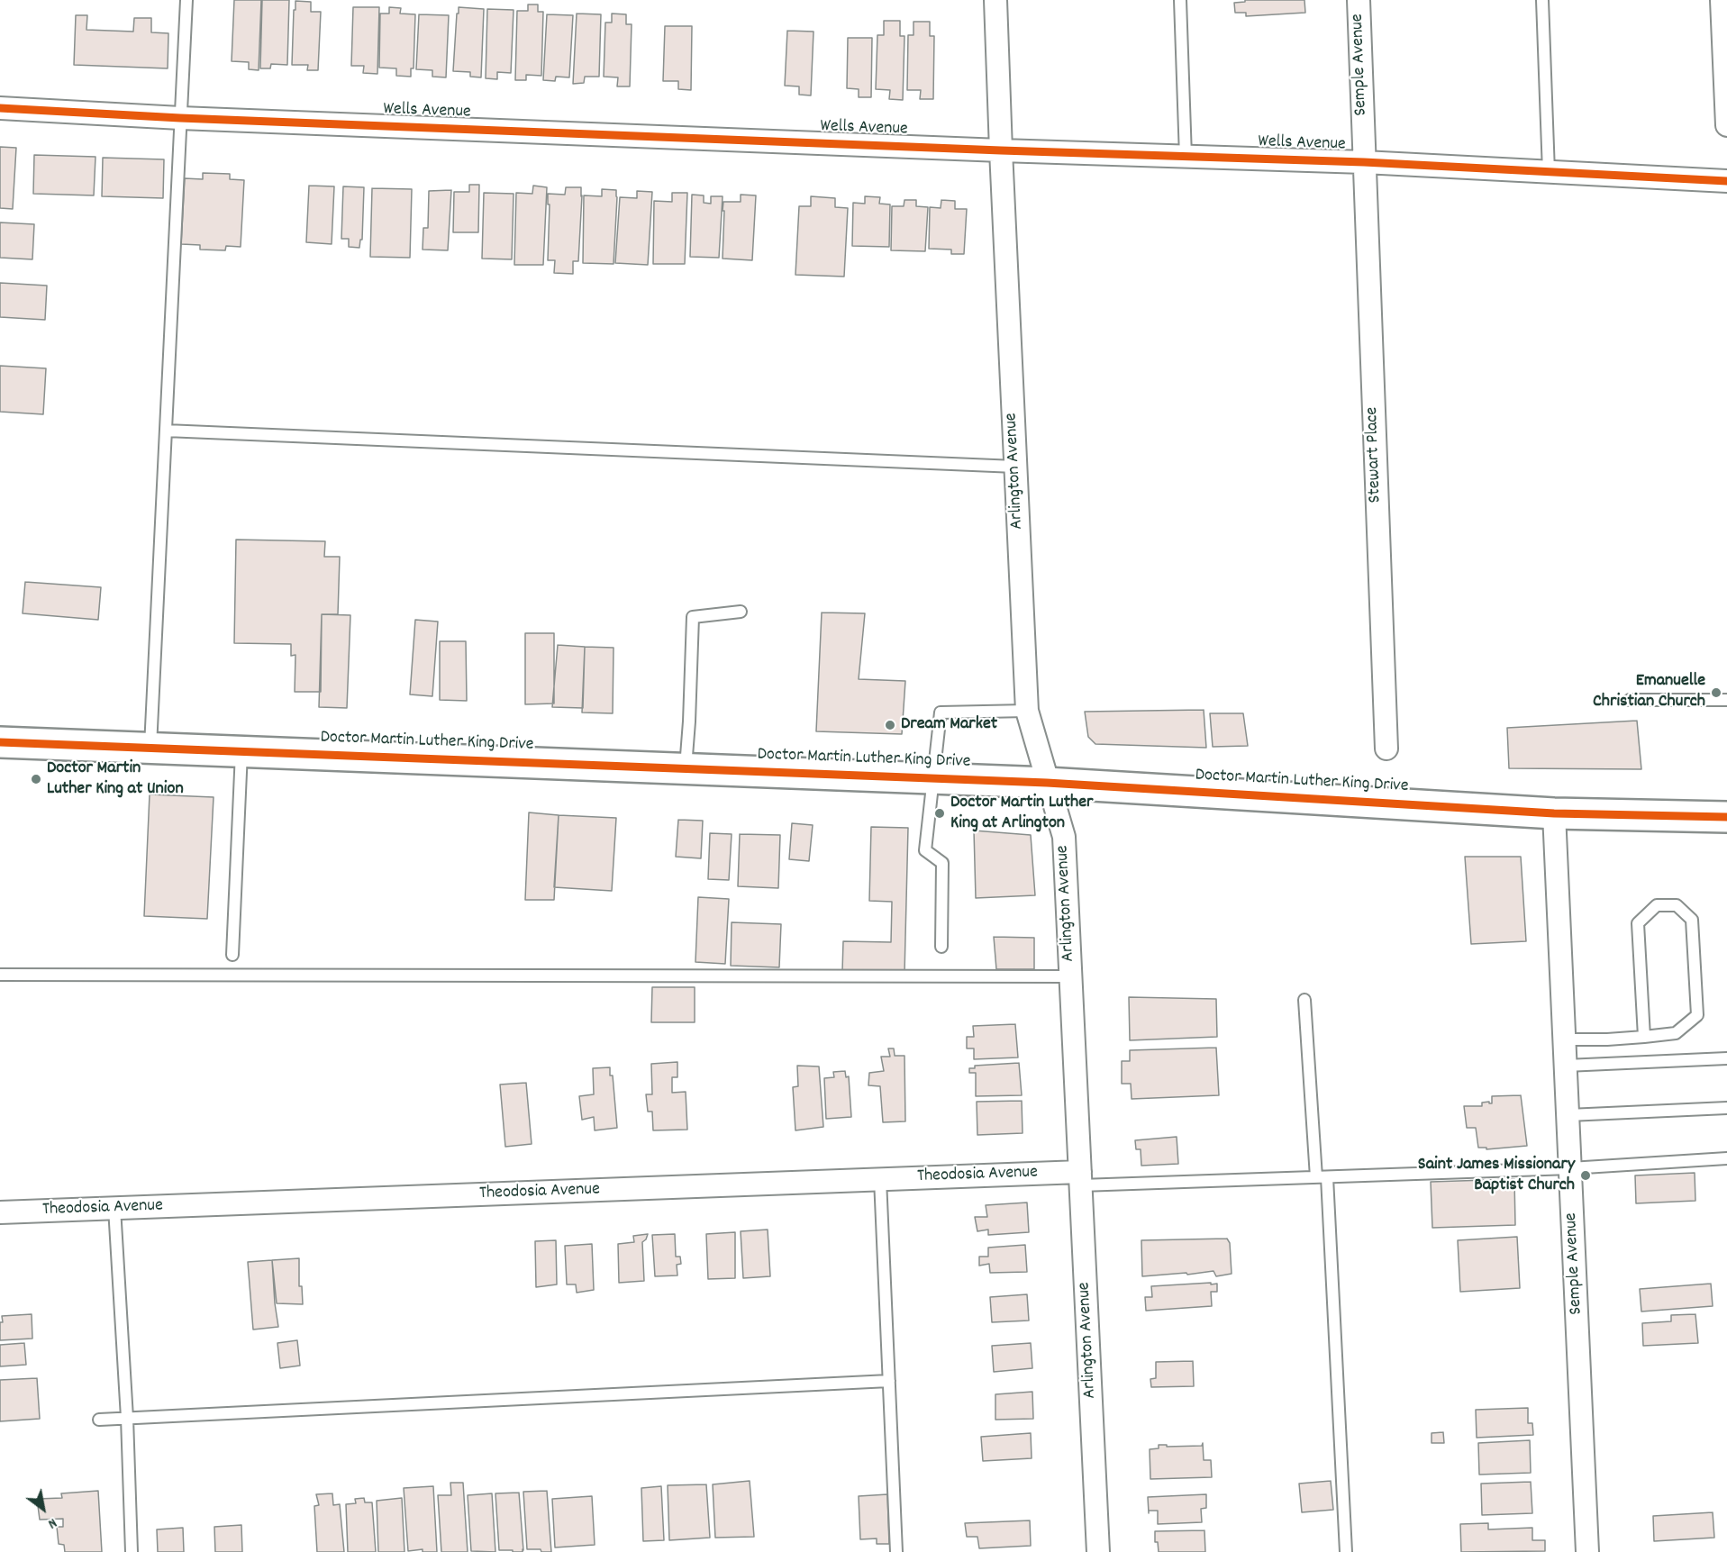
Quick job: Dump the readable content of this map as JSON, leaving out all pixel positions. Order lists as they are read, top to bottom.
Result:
{
  "streets": {
    "main road": ["Doctor Martin Luther King Drive"],
    "street": [
      "Semple Avenue",
      "Wells Avenue",
      "Stewart Place",
      "Arlington Avenue",
      "Theodosia Avenue"
    ]
  },
  "crossings": [
    ["Semple Avenue", "Wells Avenue"],
    ["Semple Avenue", "Stewart Place"],
    ["Semple Avenue", "Doctor Martin Luther King Drive"],
    ["Wells Avenue", "Stewart Place"],
    ["Wells Avenue", "Arlington Avenue"],
    ["Arlington Avenue", "Doctor Martin Luther King Drive"],
    ["Arlington Avenue", "Theodosia Avenue"]
  ],
  "places": [
    "Emanuelle Christian Church",
    "Dream Market",
    "Doctor Martin Luther King at Union",
    "Doctor Martin Luther King at Arlington",
    "Saint James Missionary Baptist Church"
  ],
  "north": "bottom right"
}
